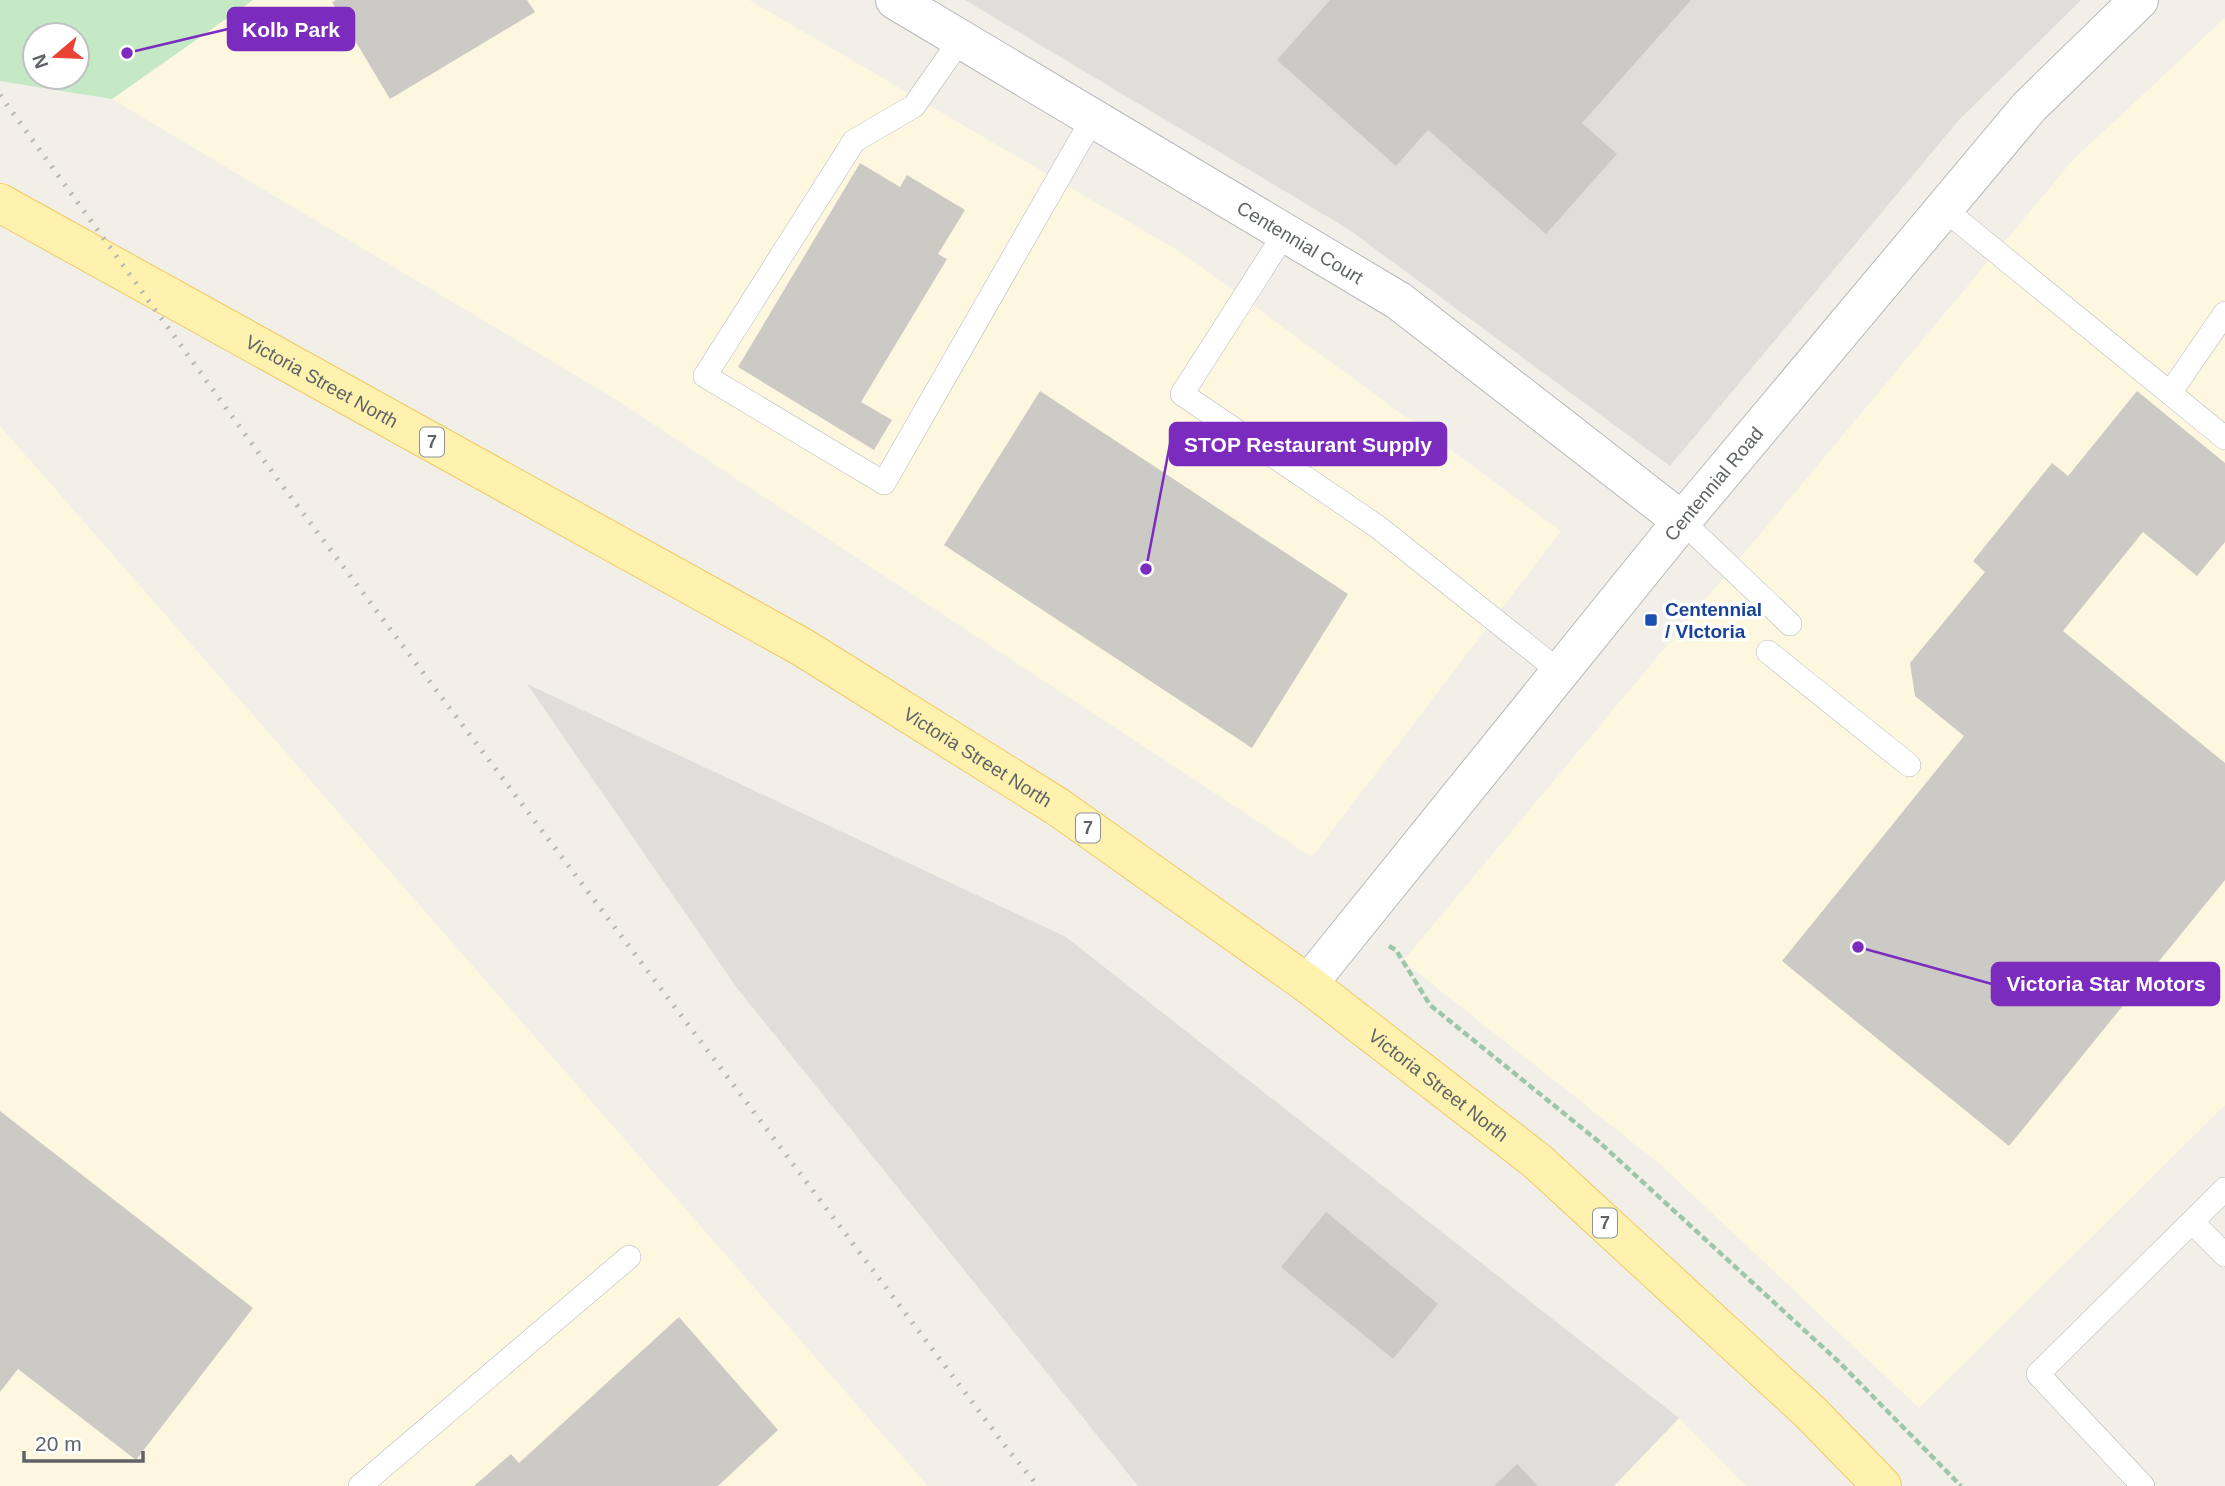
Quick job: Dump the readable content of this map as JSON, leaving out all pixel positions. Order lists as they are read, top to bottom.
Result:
{
  "streets": {
    "main road": ["Victoria Street North", "7"],
    "street": ["Centennial Court", "Centennial Road"]
  },
  "crossings": [
    ["Centennial Court", "Centennial Road"],
    ["Victoria Street North", "Centennial Road"]
  ],
  "places": {
    "other": ["Kolb Park", "STOP Restaurant Supply", "Victoria Star Motors"],
    "transit": ["Centennial / VIctoria"]
  },
  "scale_bar": "20 m",
  "north": "left"
}
